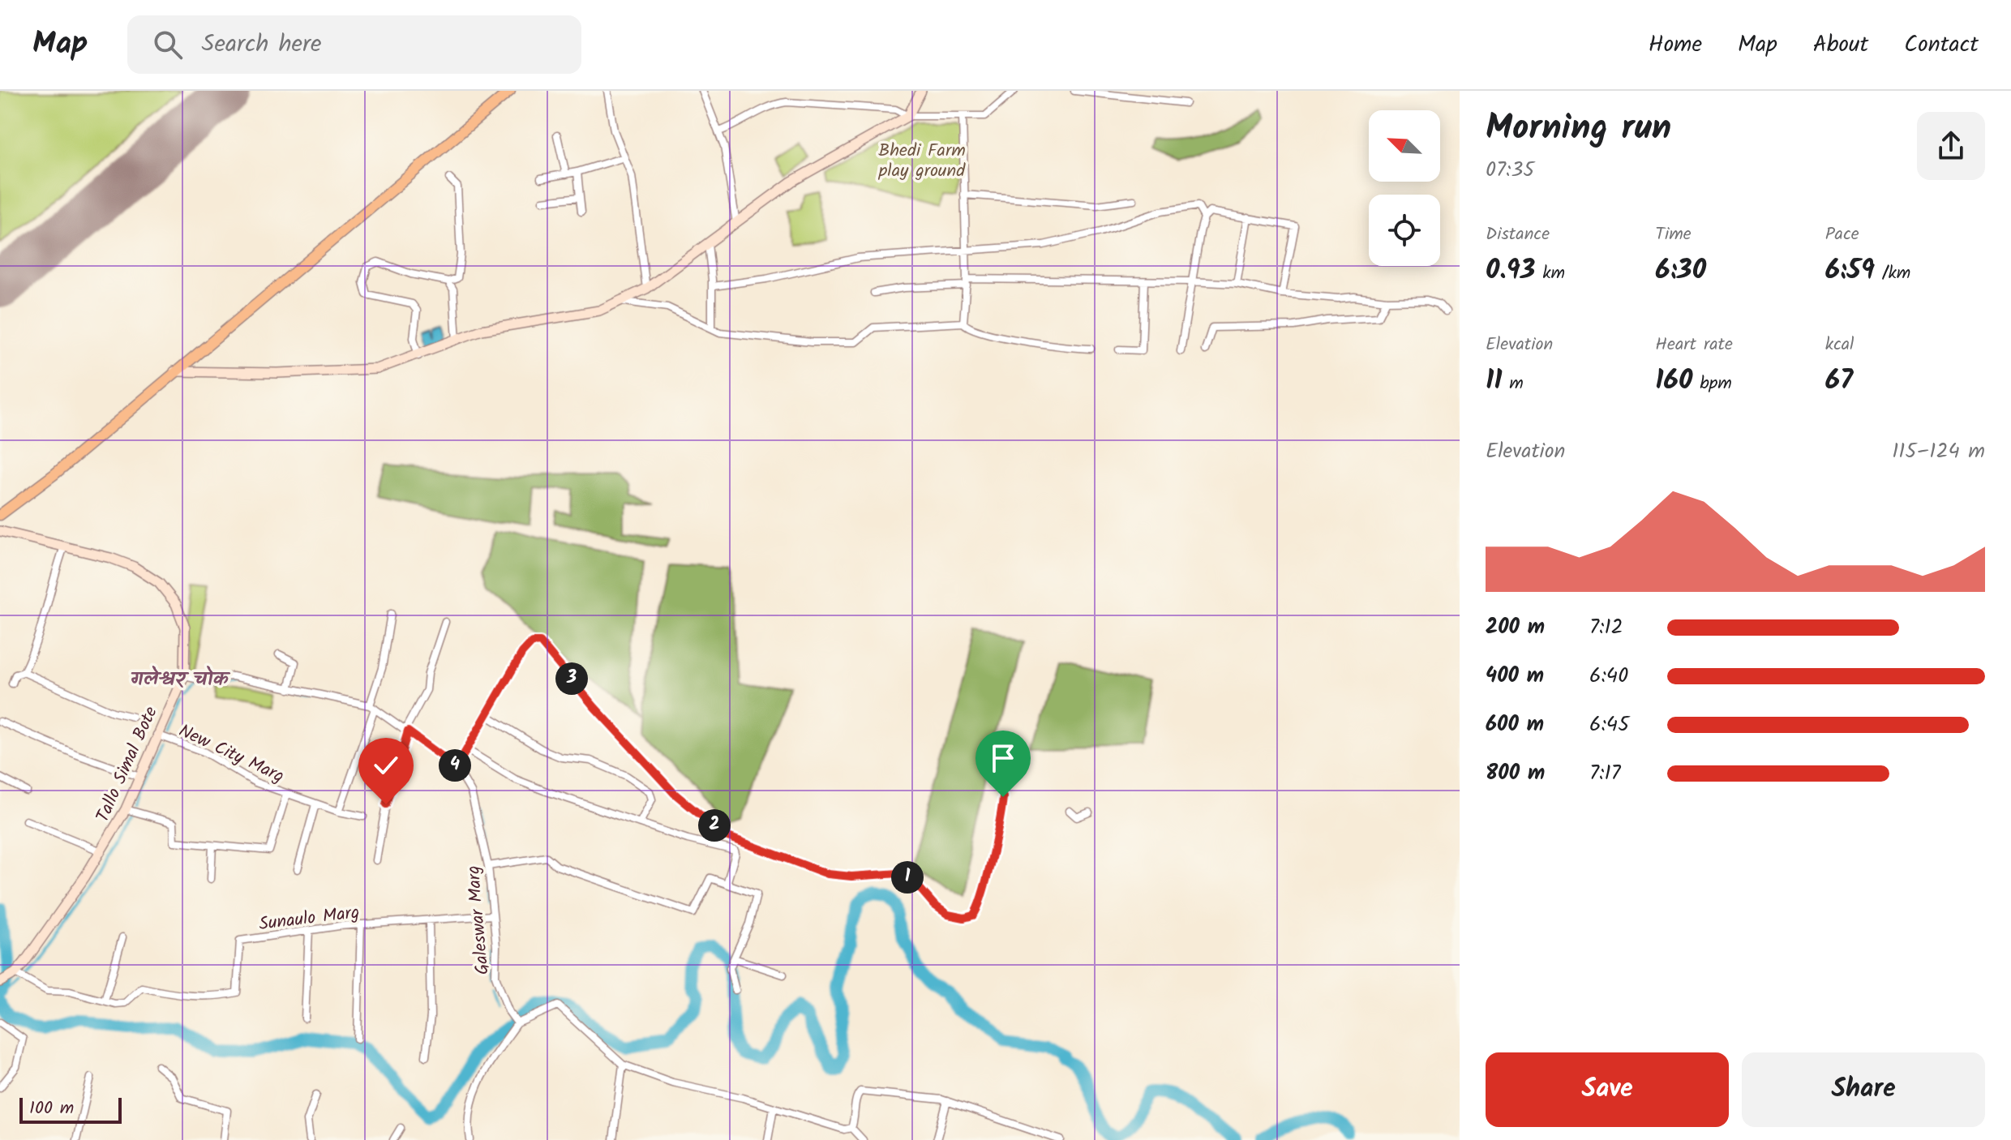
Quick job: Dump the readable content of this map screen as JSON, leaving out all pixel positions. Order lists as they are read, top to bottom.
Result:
{
  "streets": {
    "street": [
      "New City Marg",
      "Tallo Simal Bote",
      "Sunaulo Marg",
      "Galeswar Marg"
    ]
  },
  "crossings": [
    ["New City Marg", "Tallo Simal Bote"],
    ["Tallo Simal Bote", "Sunaulo Marg"],
    ["Tallo Simal Bote", "Galeswar Marg"],
    ["Sunaulo Marg", "Galeswar Marg"]
  ],
  "districts": ["गलेश्वर चोक"],
  "parks": ["Bhedi Farm play ground"],
  "scale_bar": "100 m",
  "north": "top left",
  "page": {
    "header": "Map",
    "search": "Search here",
    "nav": [
      "Home",
      "Map",
      "About",
      "Contact"
    ],
    "heading": ["Morning run", "07:35"],
    "stats": [
      ["Distance", "0.93 km"],
      ["Time", "6:30"],
      ["Pace", "6:59 /km"],
      ["Elevation", "11 m"],
      ["Heart rate", "160 bpm"],
      ["kcal", "67"]
    ],
    "chart": ["Elevation", "115–124 m"],
    "list": [
      {
        "name": "200 m",
        "note": "7:12"
      },
      {
        "name": "400 m",
        "note": "6:40"
      },
      {
        "name": "600 m",
        "note": "6:45"
      },
      {
        "name": "800 m",
        "note": "7:17"
      }
    ],
    "pins": [
      "3",
      "4",
      "2",
      "1"
    ],
    "buttons": ["Save", "Share"],
    "scale": "100 m"
  }
}
